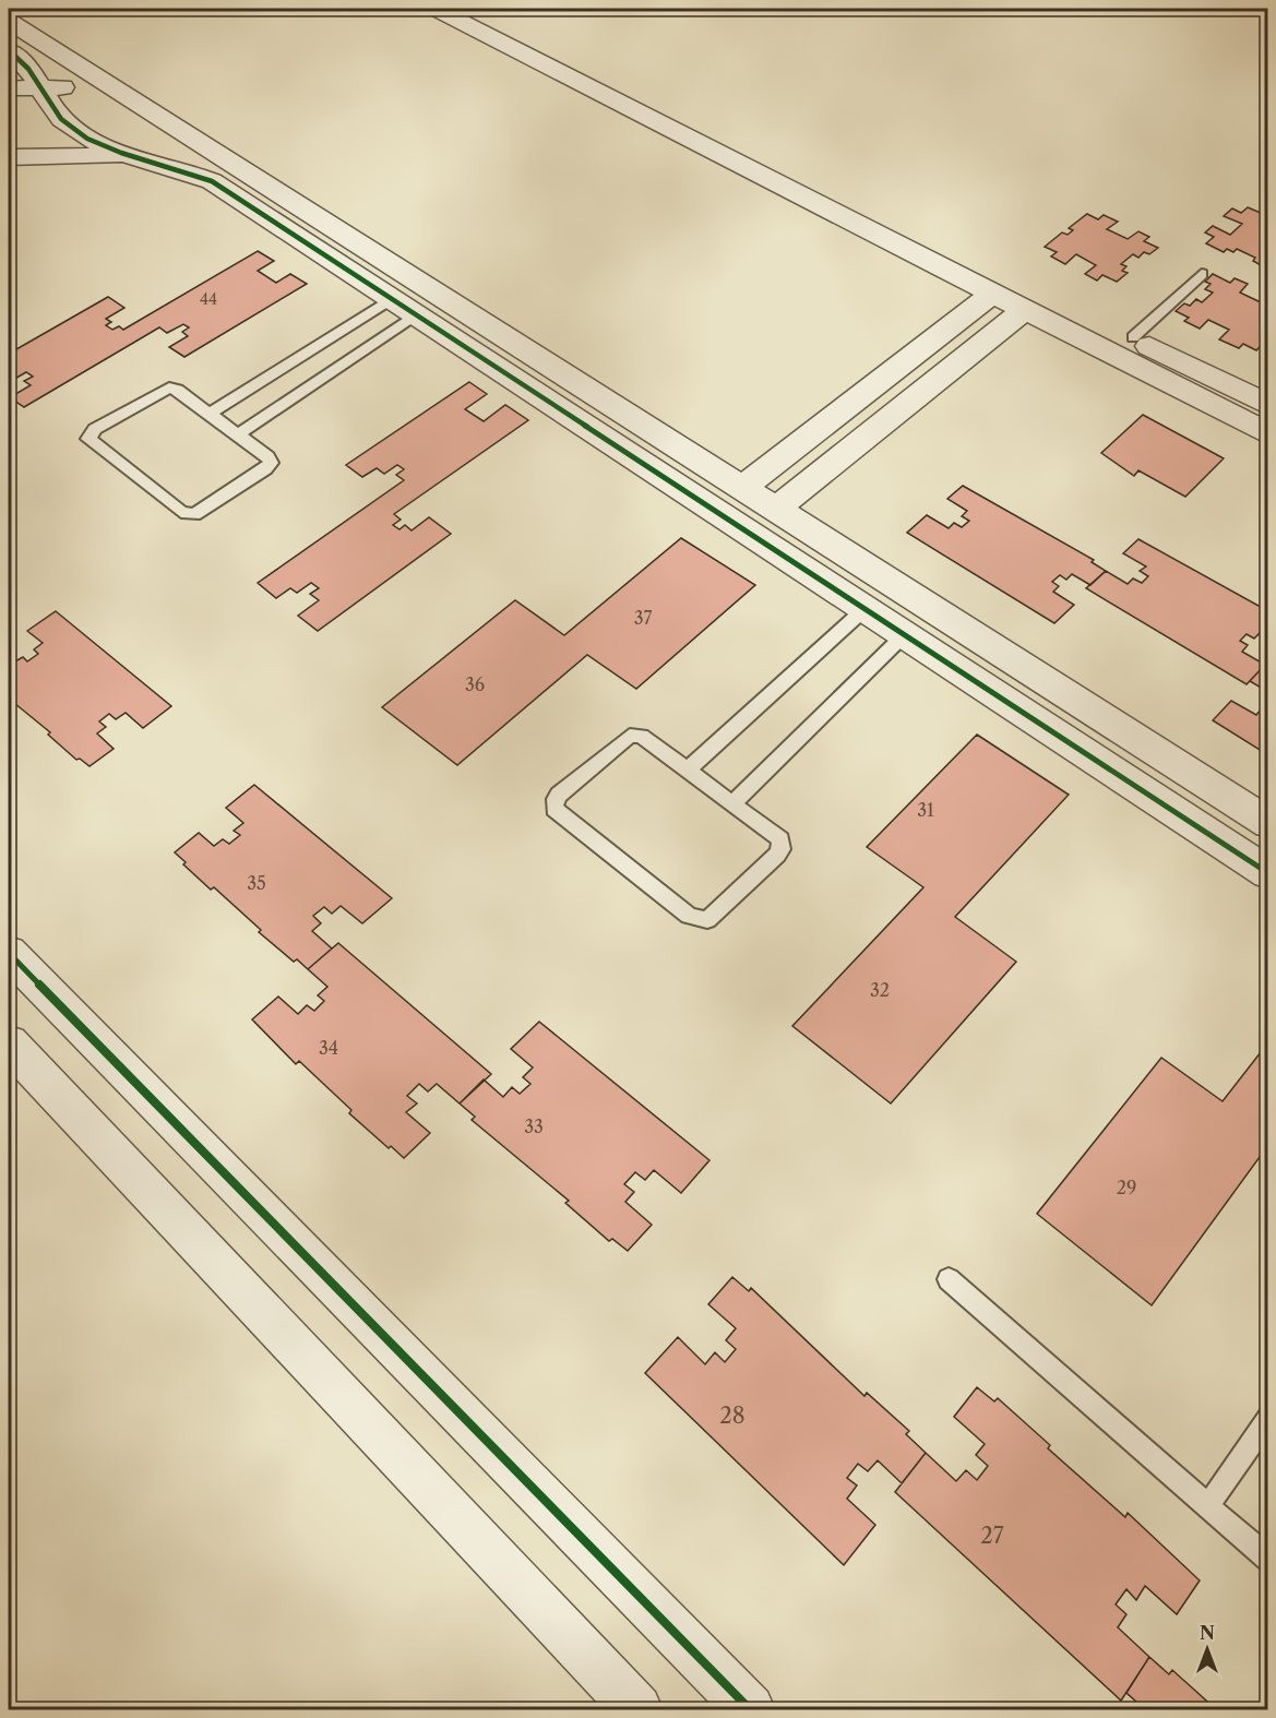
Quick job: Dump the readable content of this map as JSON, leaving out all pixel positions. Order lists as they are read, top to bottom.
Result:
{
  "house_numbers": [
    "44",
    "37",
    "36",
    "31",
    "35",
    "32",
    "34",
    "33",
    "29",
    "28",
    "27"
  ],
  "north": "top"
}
